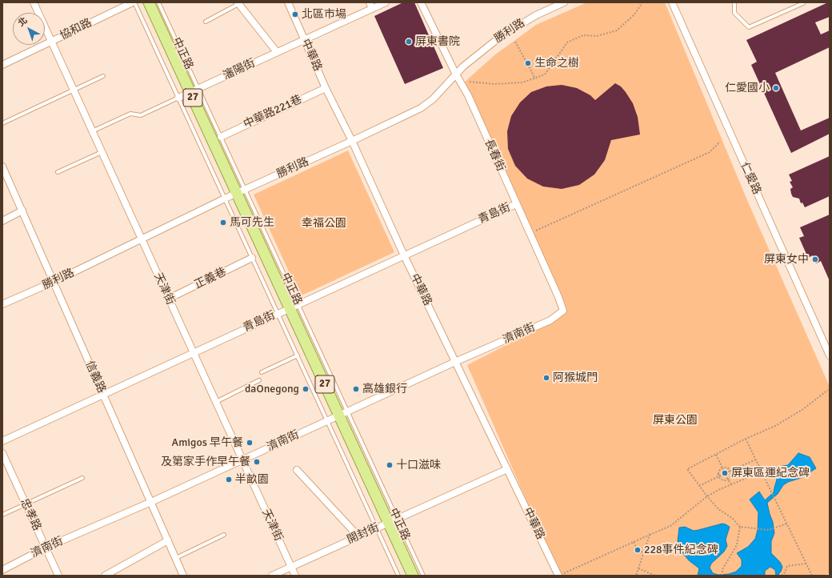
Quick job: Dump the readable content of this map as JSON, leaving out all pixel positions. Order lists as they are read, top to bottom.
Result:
{
  "streets": {
    "main road": ["中正路", "27"],
    "street": [
      "協和路",
      "勝利路",
      "中華路",
      "瀋陽街",
      "中華路221巷",
      "長春街",
      "仁愛路",
      "青島街",
      "正義巷",
      "天津街",
      "濟南街",
      "信義路",
      "忠孝路",
      "開封街"
    ]
  },
  "crossings": [
    ["協和路", "中正路"],
    ["協和路", "天津街"],
    ["勝利路", "中正路"],
    ["勝利路", "中華路"],
    ["勝利路", "長春街"],
    ["勝利路", "天津街"],
    ["勝利路", "信義路"],
    ["中正路", "瀋陽街"],
    ["中正路", "中華路221巷"],
    ["中正路", "青島街"],
    ["中正路", "正義巷"],
    ["中正路", "濟南街"],
    ["中正路", "開封街"],
    ["中華路", "瀋陽街"],
    ["中華路", "中華路221巷"],
    ["中華路", "青島街"],
    ["中華路", "濟南街"],
    ["中華路", "開封街"],
    ["瀋陽街", "天津街"],
    ["長春街", "青島街"],
    ["長春街", "濟南街"],
    ["青島街", "天津街"],
    ["青島街", "信義路"],
    ["正義巷", "天津街"],
    ["天津街", "濟南街"],
    ["天津街", "開封街"],
    ["濟南街", "信義路"],
    ["濟南街", "忠孝路"]
  ],
  "parks": ["幸福公園", "屏東公園"],
  "places": [
    "北區市場",
    "屏東書院",
    "生命之樹",
    "仁愛國小",
    "馬可先生",
    "屏東女中",
    "阿猴城門",
    "daOnegong",
    "高雄銀行",
    "Amigos 早午餐",
    "及第家手作早午餐",
    "十口滋味",
    "屏東區運紀念碑",
    "半畝園",
    "228事件紀念碑"
  ],
  "north": "top left"
}
